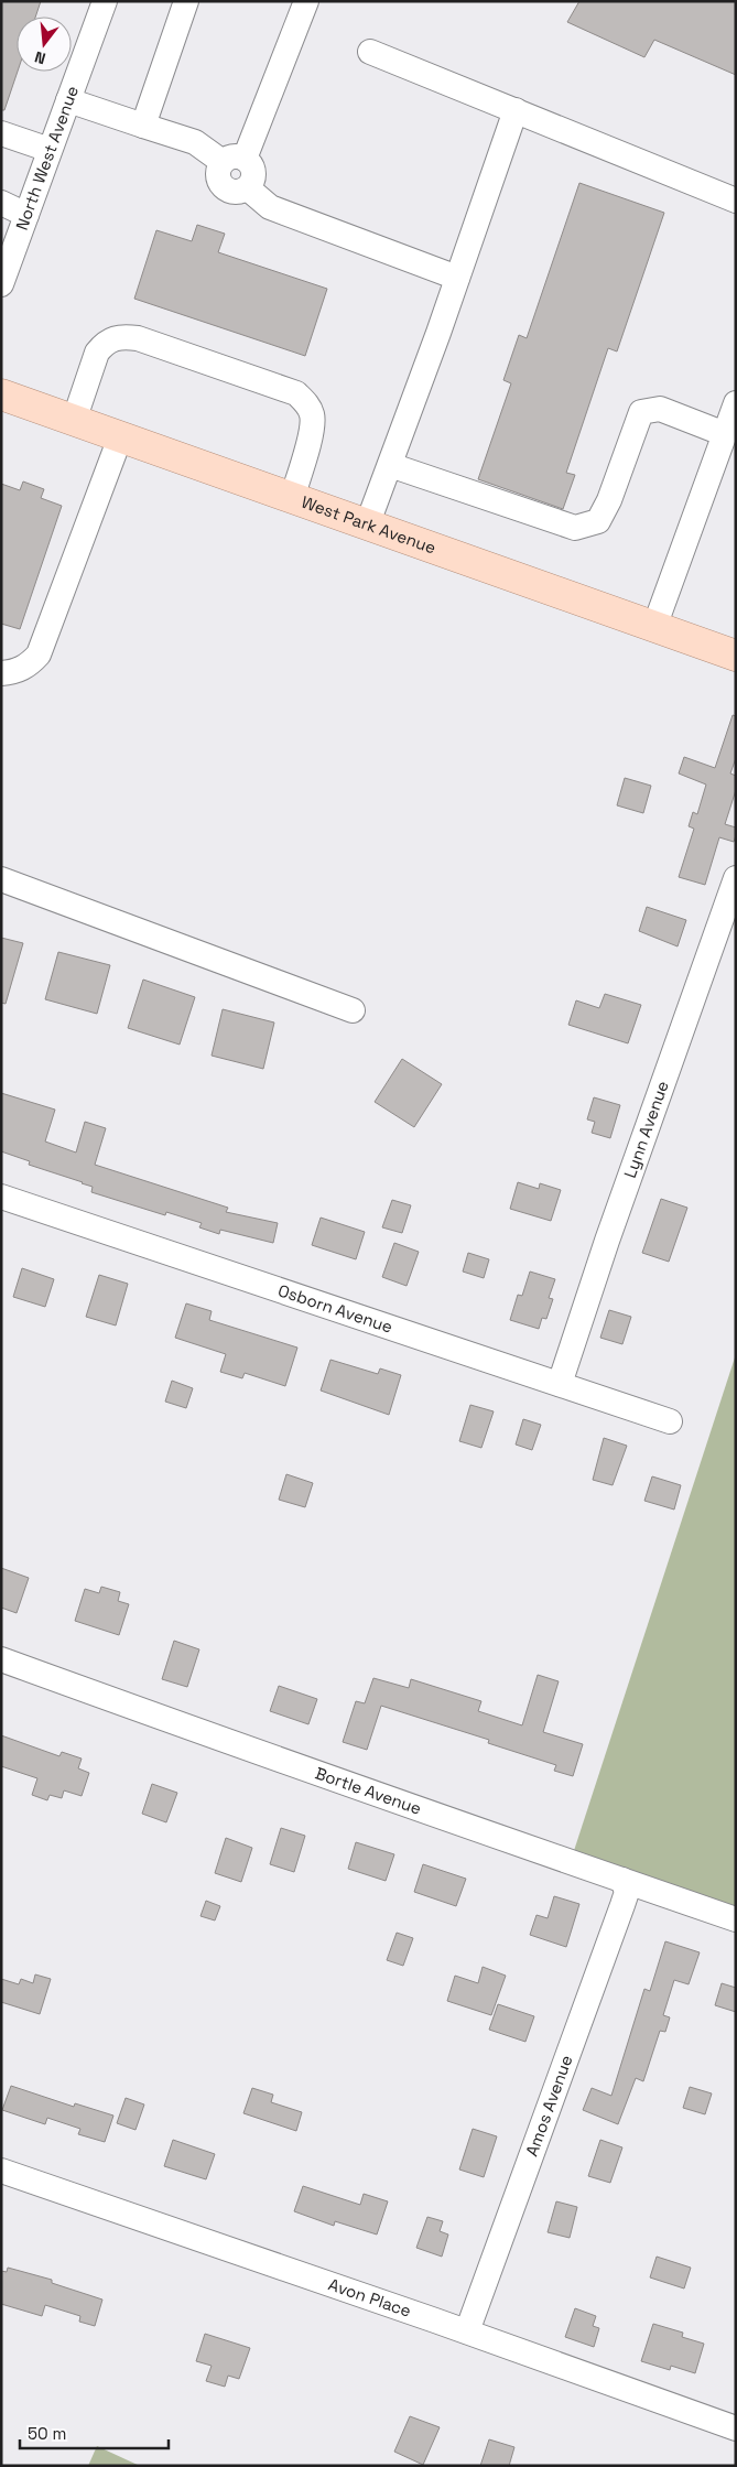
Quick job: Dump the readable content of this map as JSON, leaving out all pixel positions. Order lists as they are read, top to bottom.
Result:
{
  "streets": {
    "main road": ["West Park Avenue"],
    "street": [
      "North West Avenue",
      "Lynn Avenue",
      "Osborn Avenue",
      "Bortle Avenue",
      "Amos Avenue",
      "Avon Place"
    ]
  },
  "crossings": [
    ["Lynn Avenue", "Osborn Avenue"],
    ["Bortle Avenue", "Amos Avenue"],
    ["Amos Avenue", "Avon Place"]
  ],
  "scale_bar": "50 m",
  "north": "bottom"
}
